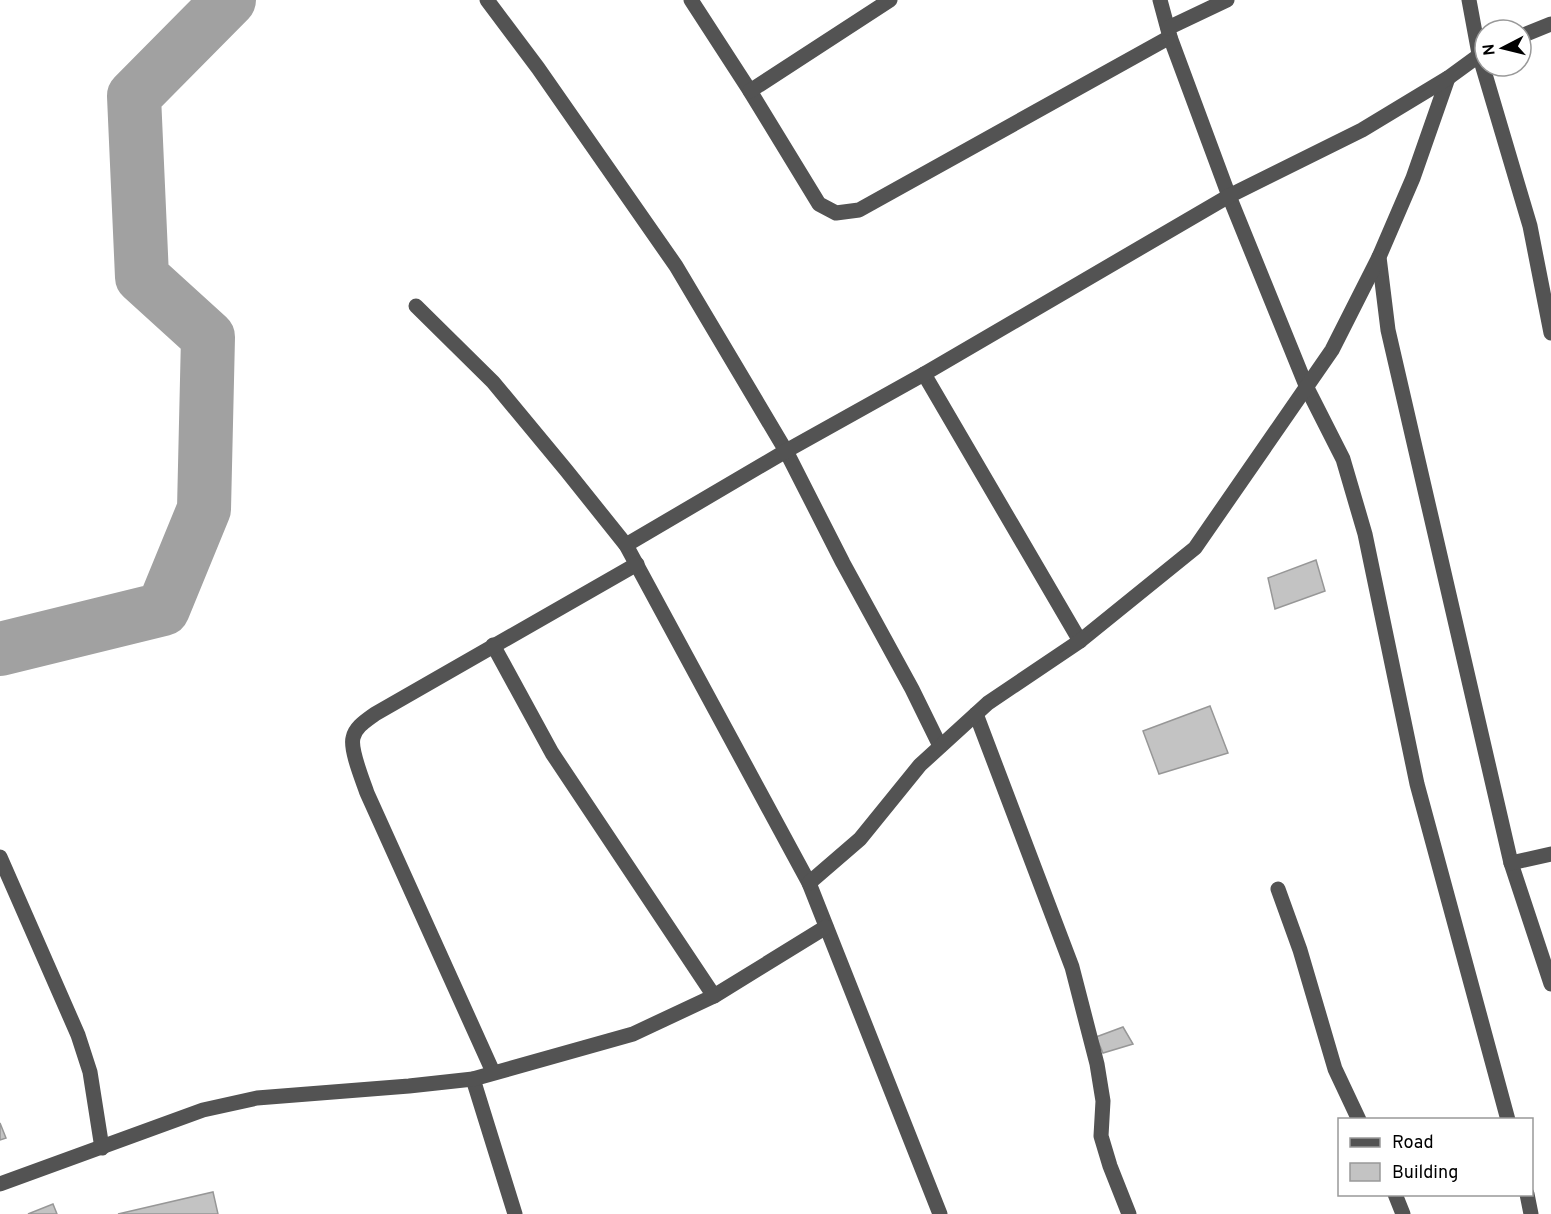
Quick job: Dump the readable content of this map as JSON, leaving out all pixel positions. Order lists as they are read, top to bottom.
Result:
{
  "legend": ["Road", "Building"],
  "north": "left"
}
